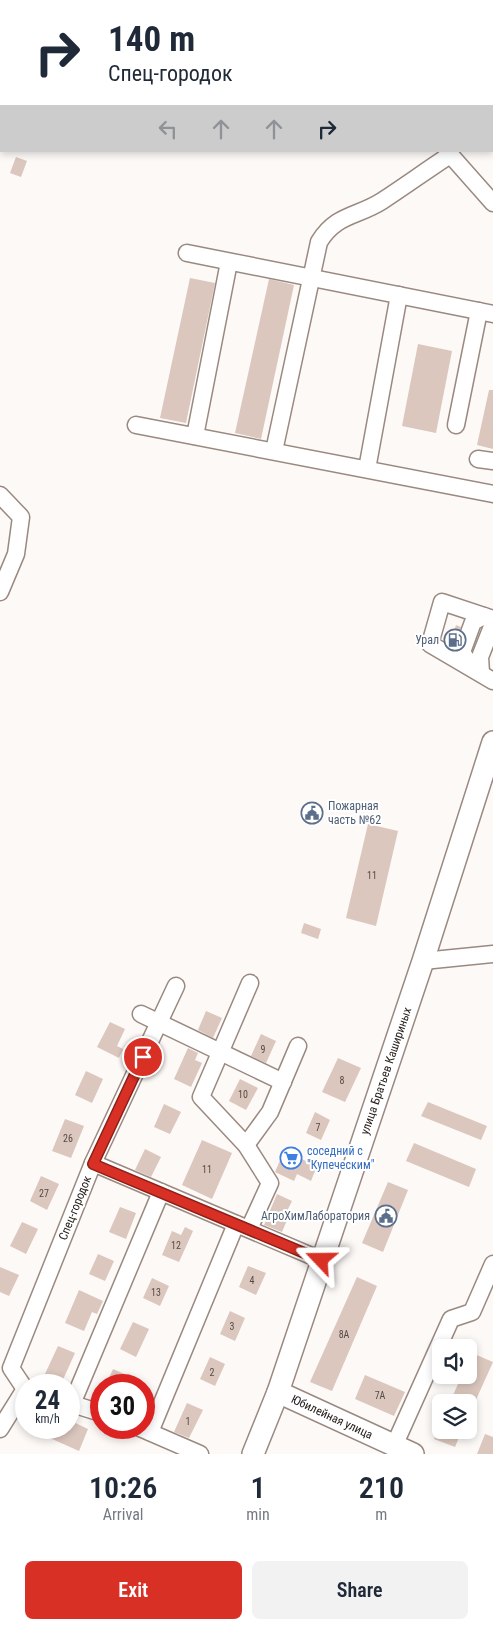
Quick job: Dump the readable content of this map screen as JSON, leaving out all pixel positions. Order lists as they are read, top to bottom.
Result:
{
  "streets": {
    "main road": ["улица Братьев Кашириных", "Юбилейная улица"],
    "street": ["Спец-городок"]
  },
  "crossings": [
    ["улица Братьев Кашириных", "Юбилейная улица"]
  ],
  "places": {
    "fuel station": ["Урал"],
    "public building": ["Пожарная часть №62", "АгроХимЛаборатория"],
    "supermarket": ["соседний с \"Купеческим\""]
  },
  "house_numbers": [
    "11",
    "9",
    "8",
    "10",
    "7",
    "26",
    "11",
    "27",
    "12",
    "4",
    "13",
    "3",
    "8А",
    "2",
    "7А",
    "1"
  ],
  "page": {
    "turn": ["140 m", "Спец-городок"],
    "speed": "24 km/h",
    "limit": "30",
    "eta": [
      "10:26",
      "Arrival",
      "1",
      "min",
      "210",
      "m"
    ],
    "buttons": ["Exit", "Share"]
  }
}
